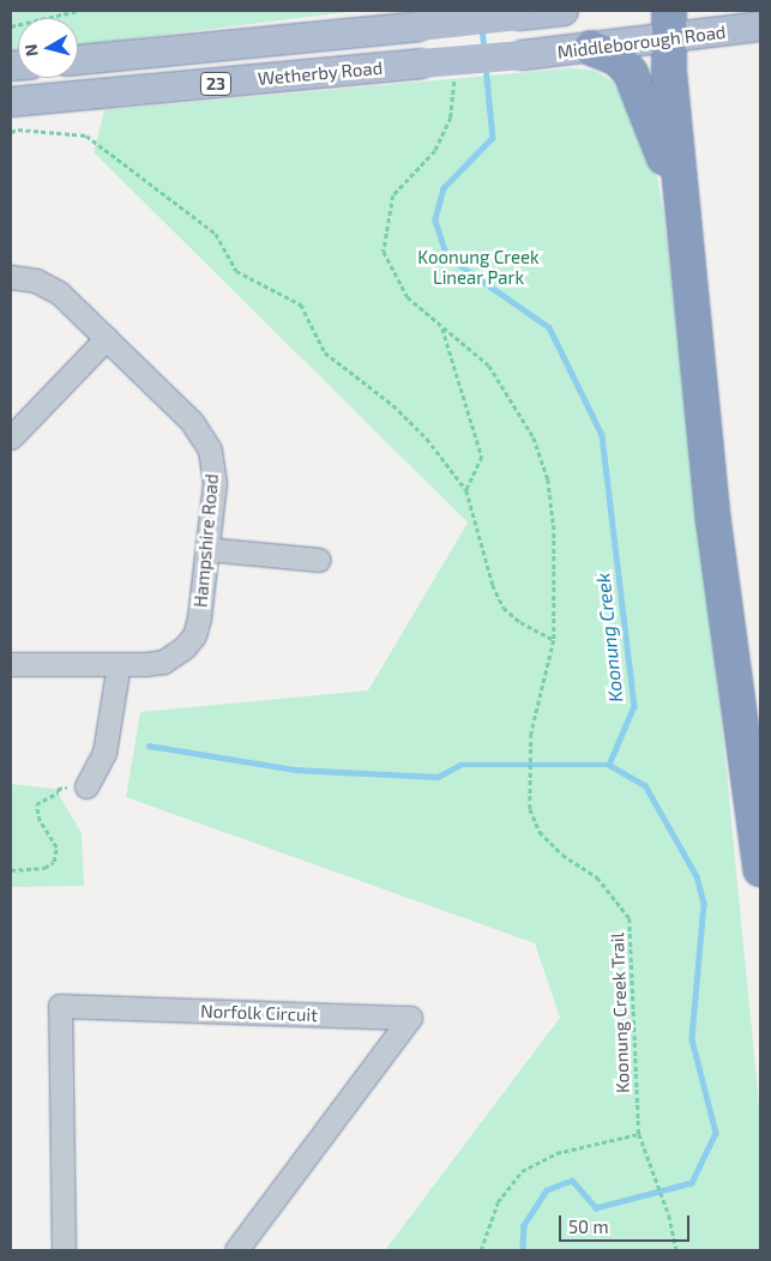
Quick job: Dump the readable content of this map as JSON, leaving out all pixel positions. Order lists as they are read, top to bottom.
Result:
{
  "streets": {
    "main road": ["Middleborough Road", "Wetherby Road", "23"],
    "street": ["Hampshire Road", "Norfolk Circuit"],
    "path": ["Koonung Creek Trail"]
  },
  "crossings": [
    ["Middleborough Road", "Wetherby Road"],
    ["Wetherby Road", "23"]
  ],
  "water": ["Koonung Creek"],
  "parks": ["Koonung Creek Linear Park"],
  "scale_bar": "50 m",
  "north": "left"
}
